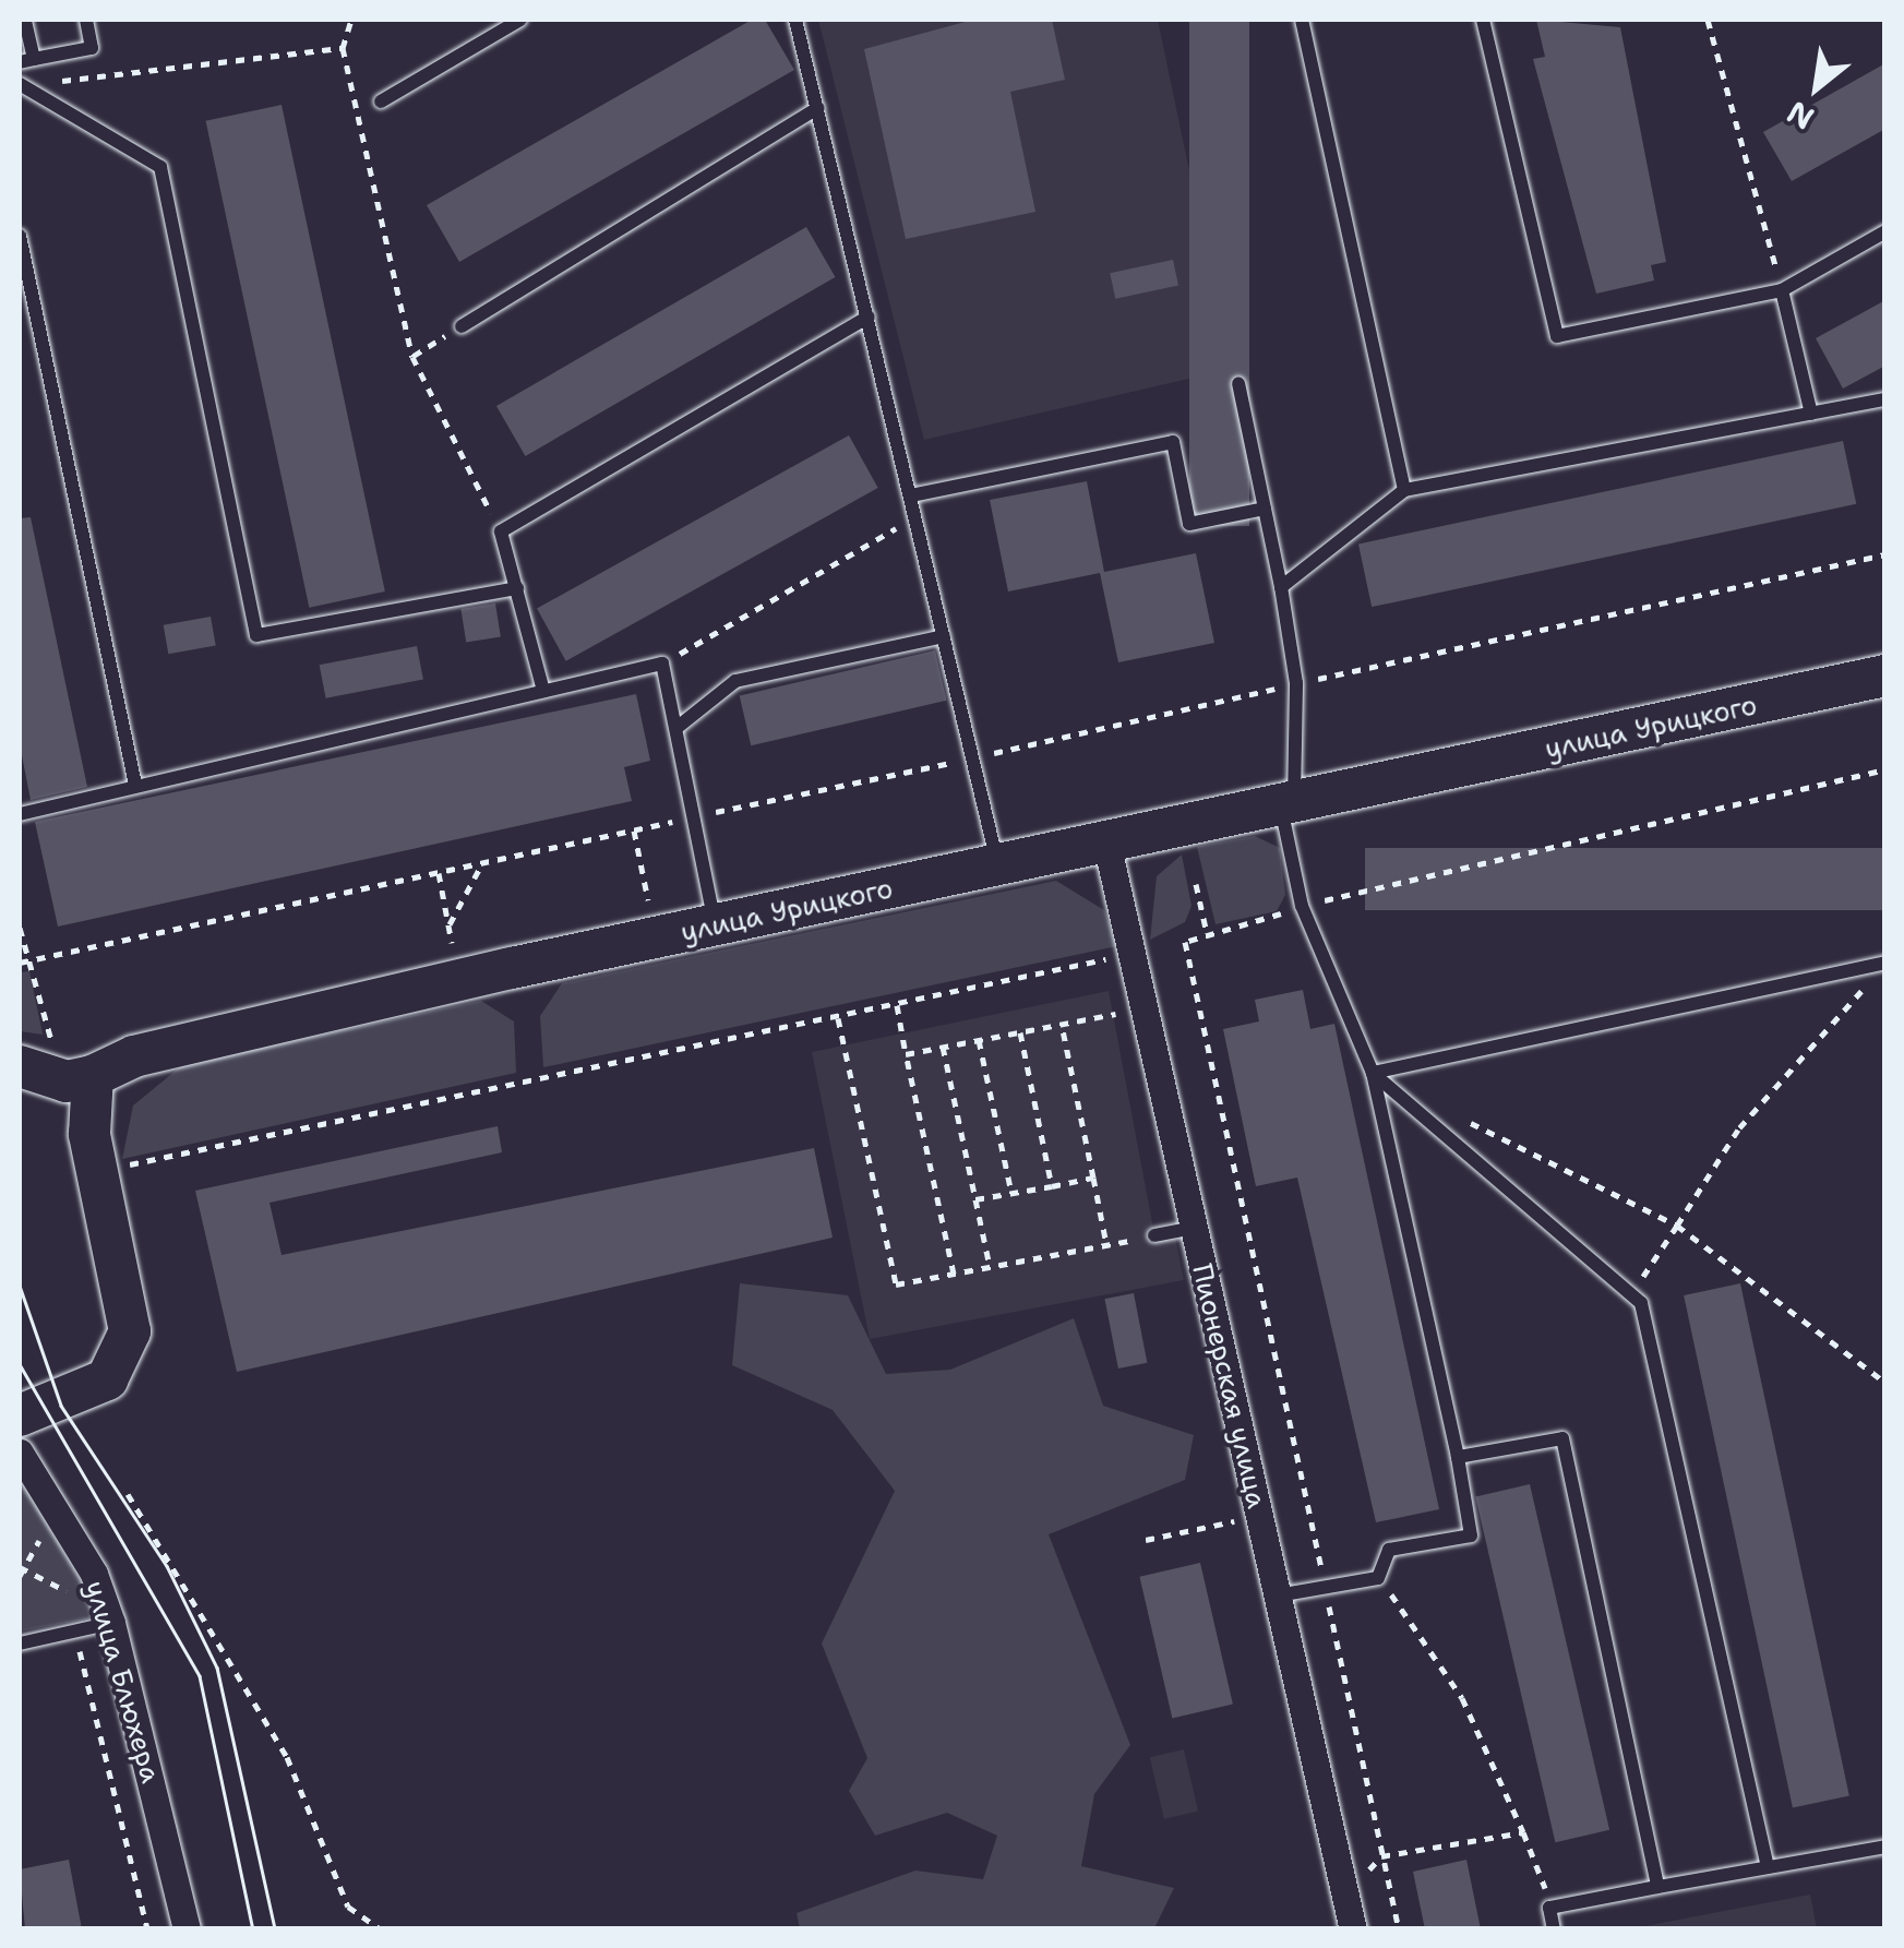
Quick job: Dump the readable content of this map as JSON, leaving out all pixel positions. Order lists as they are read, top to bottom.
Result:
{
  "streets": {
    "street": ["улица Урицкого", "Пионерская улица", "улица Блюхера"]
  },
  "crossings": [
    ["улица Урицкого", "Пионерская улица"]
  ],
  "north": "bottom left"
}
